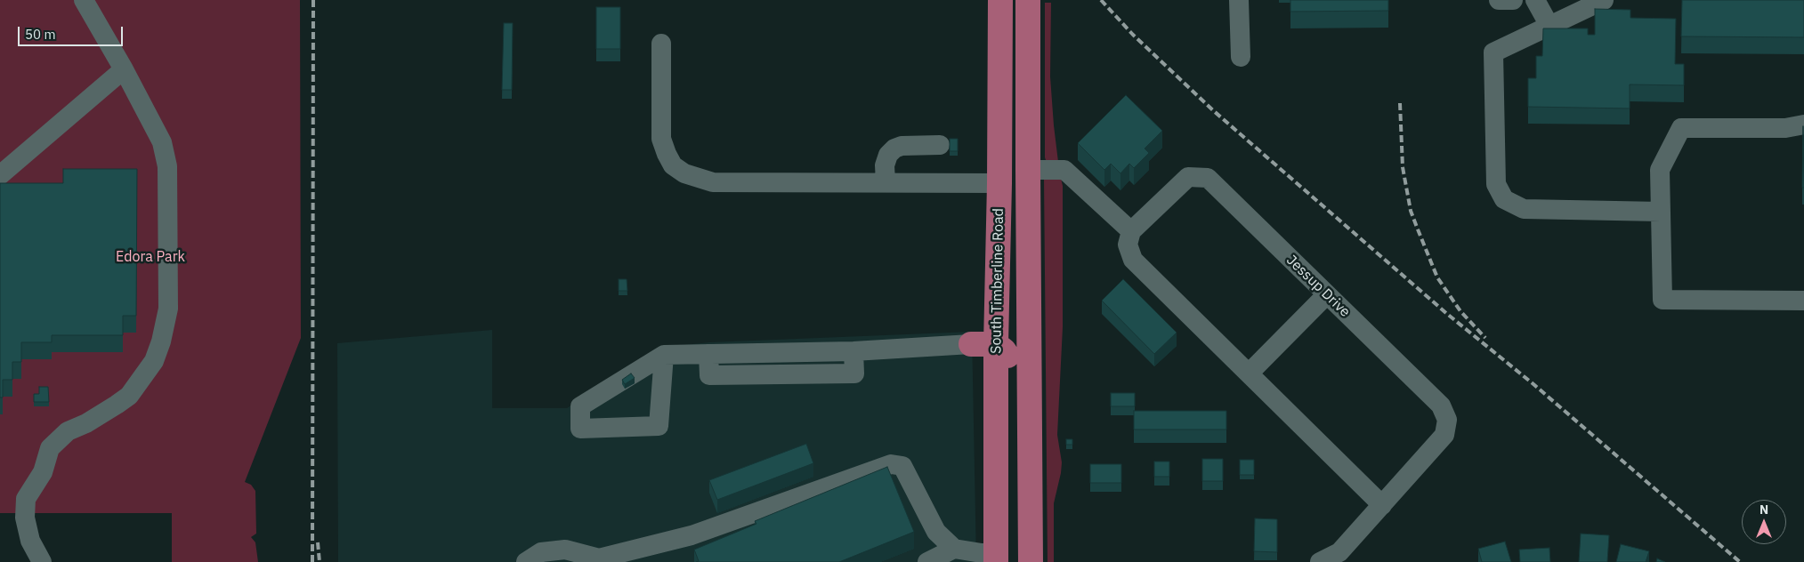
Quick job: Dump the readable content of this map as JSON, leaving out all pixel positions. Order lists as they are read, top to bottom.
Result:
{
  "streets": {
    "main road": ["South Timberline Road"],
    "street": ["Jessup Drive"]
  },
  "parks": ["Edora Park"],
  "scale_bar": "50 m",
  "north": "top"
}
